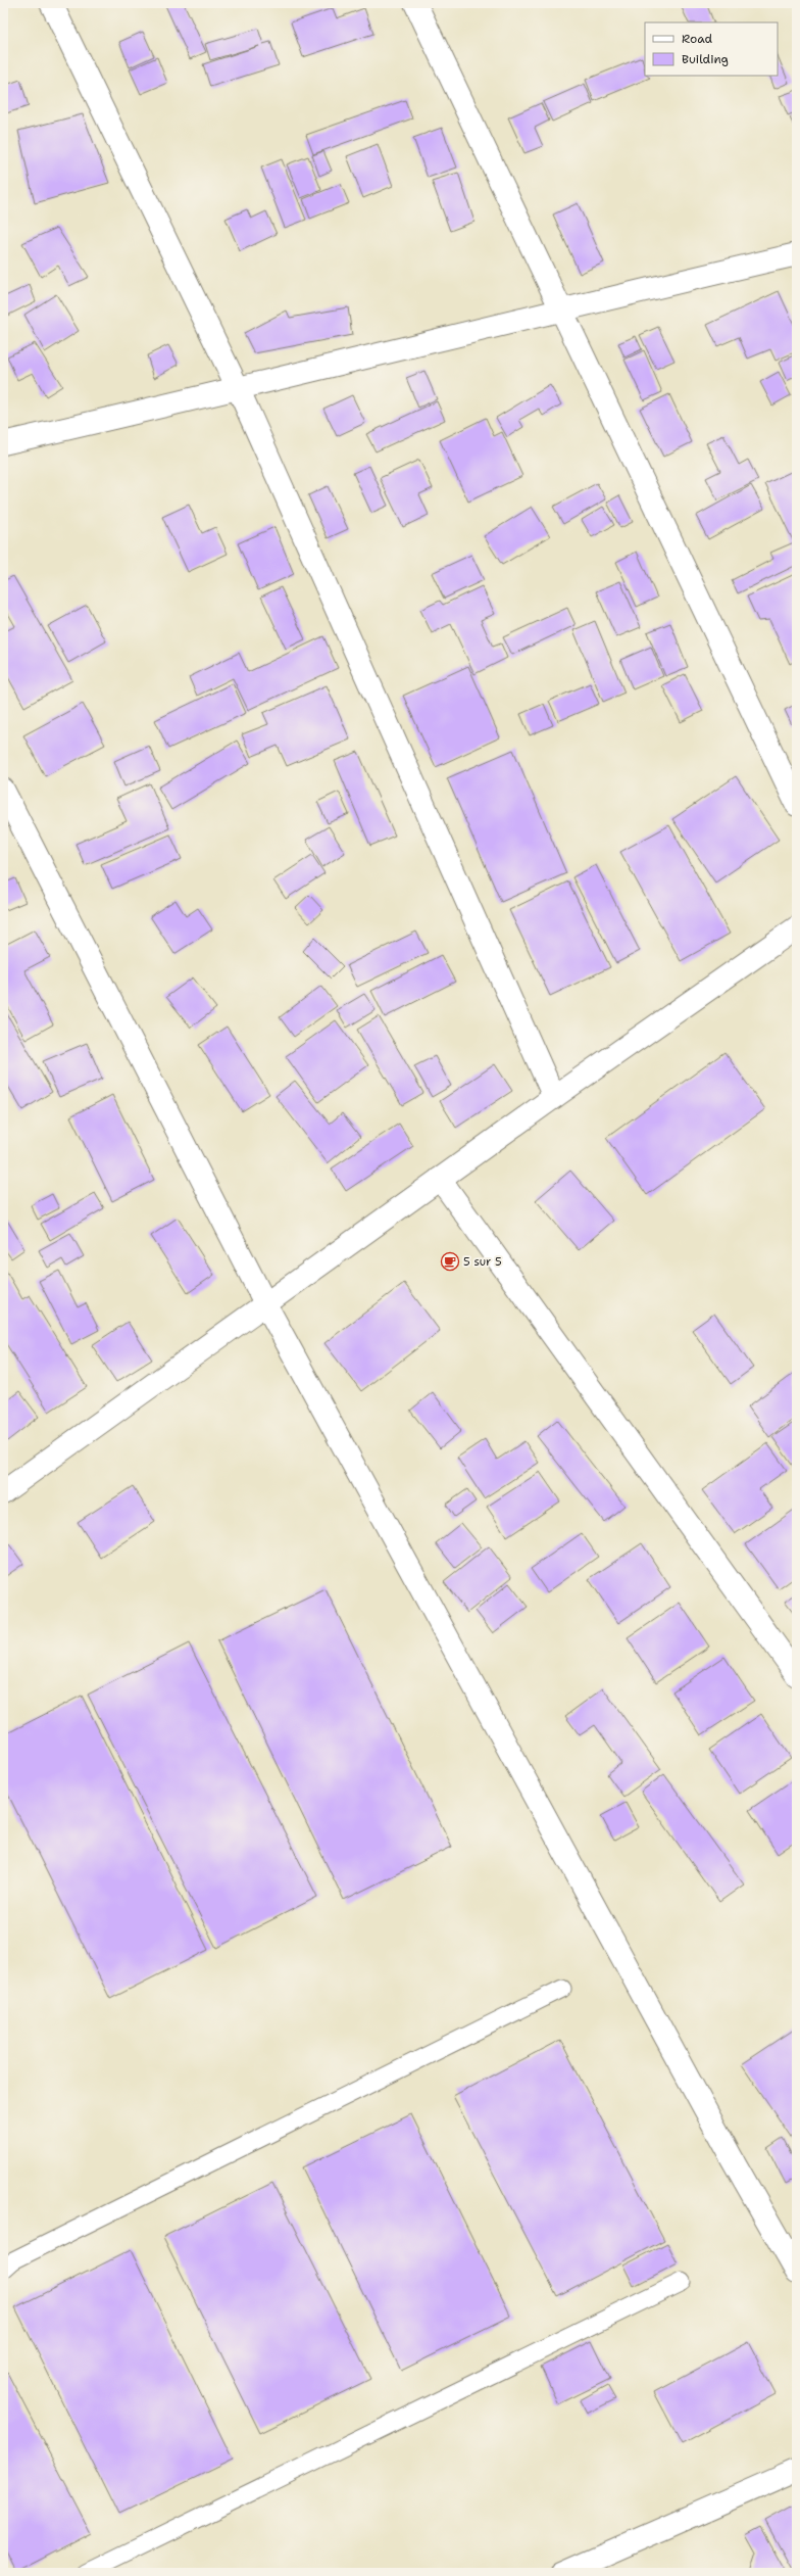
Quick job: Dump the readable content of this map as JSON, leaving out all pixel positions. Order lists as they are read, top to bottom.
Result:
{
  "places": {
    "cafe": ["5 sur 5"]
  },
  "legend": ["Road", "Building"]
}
